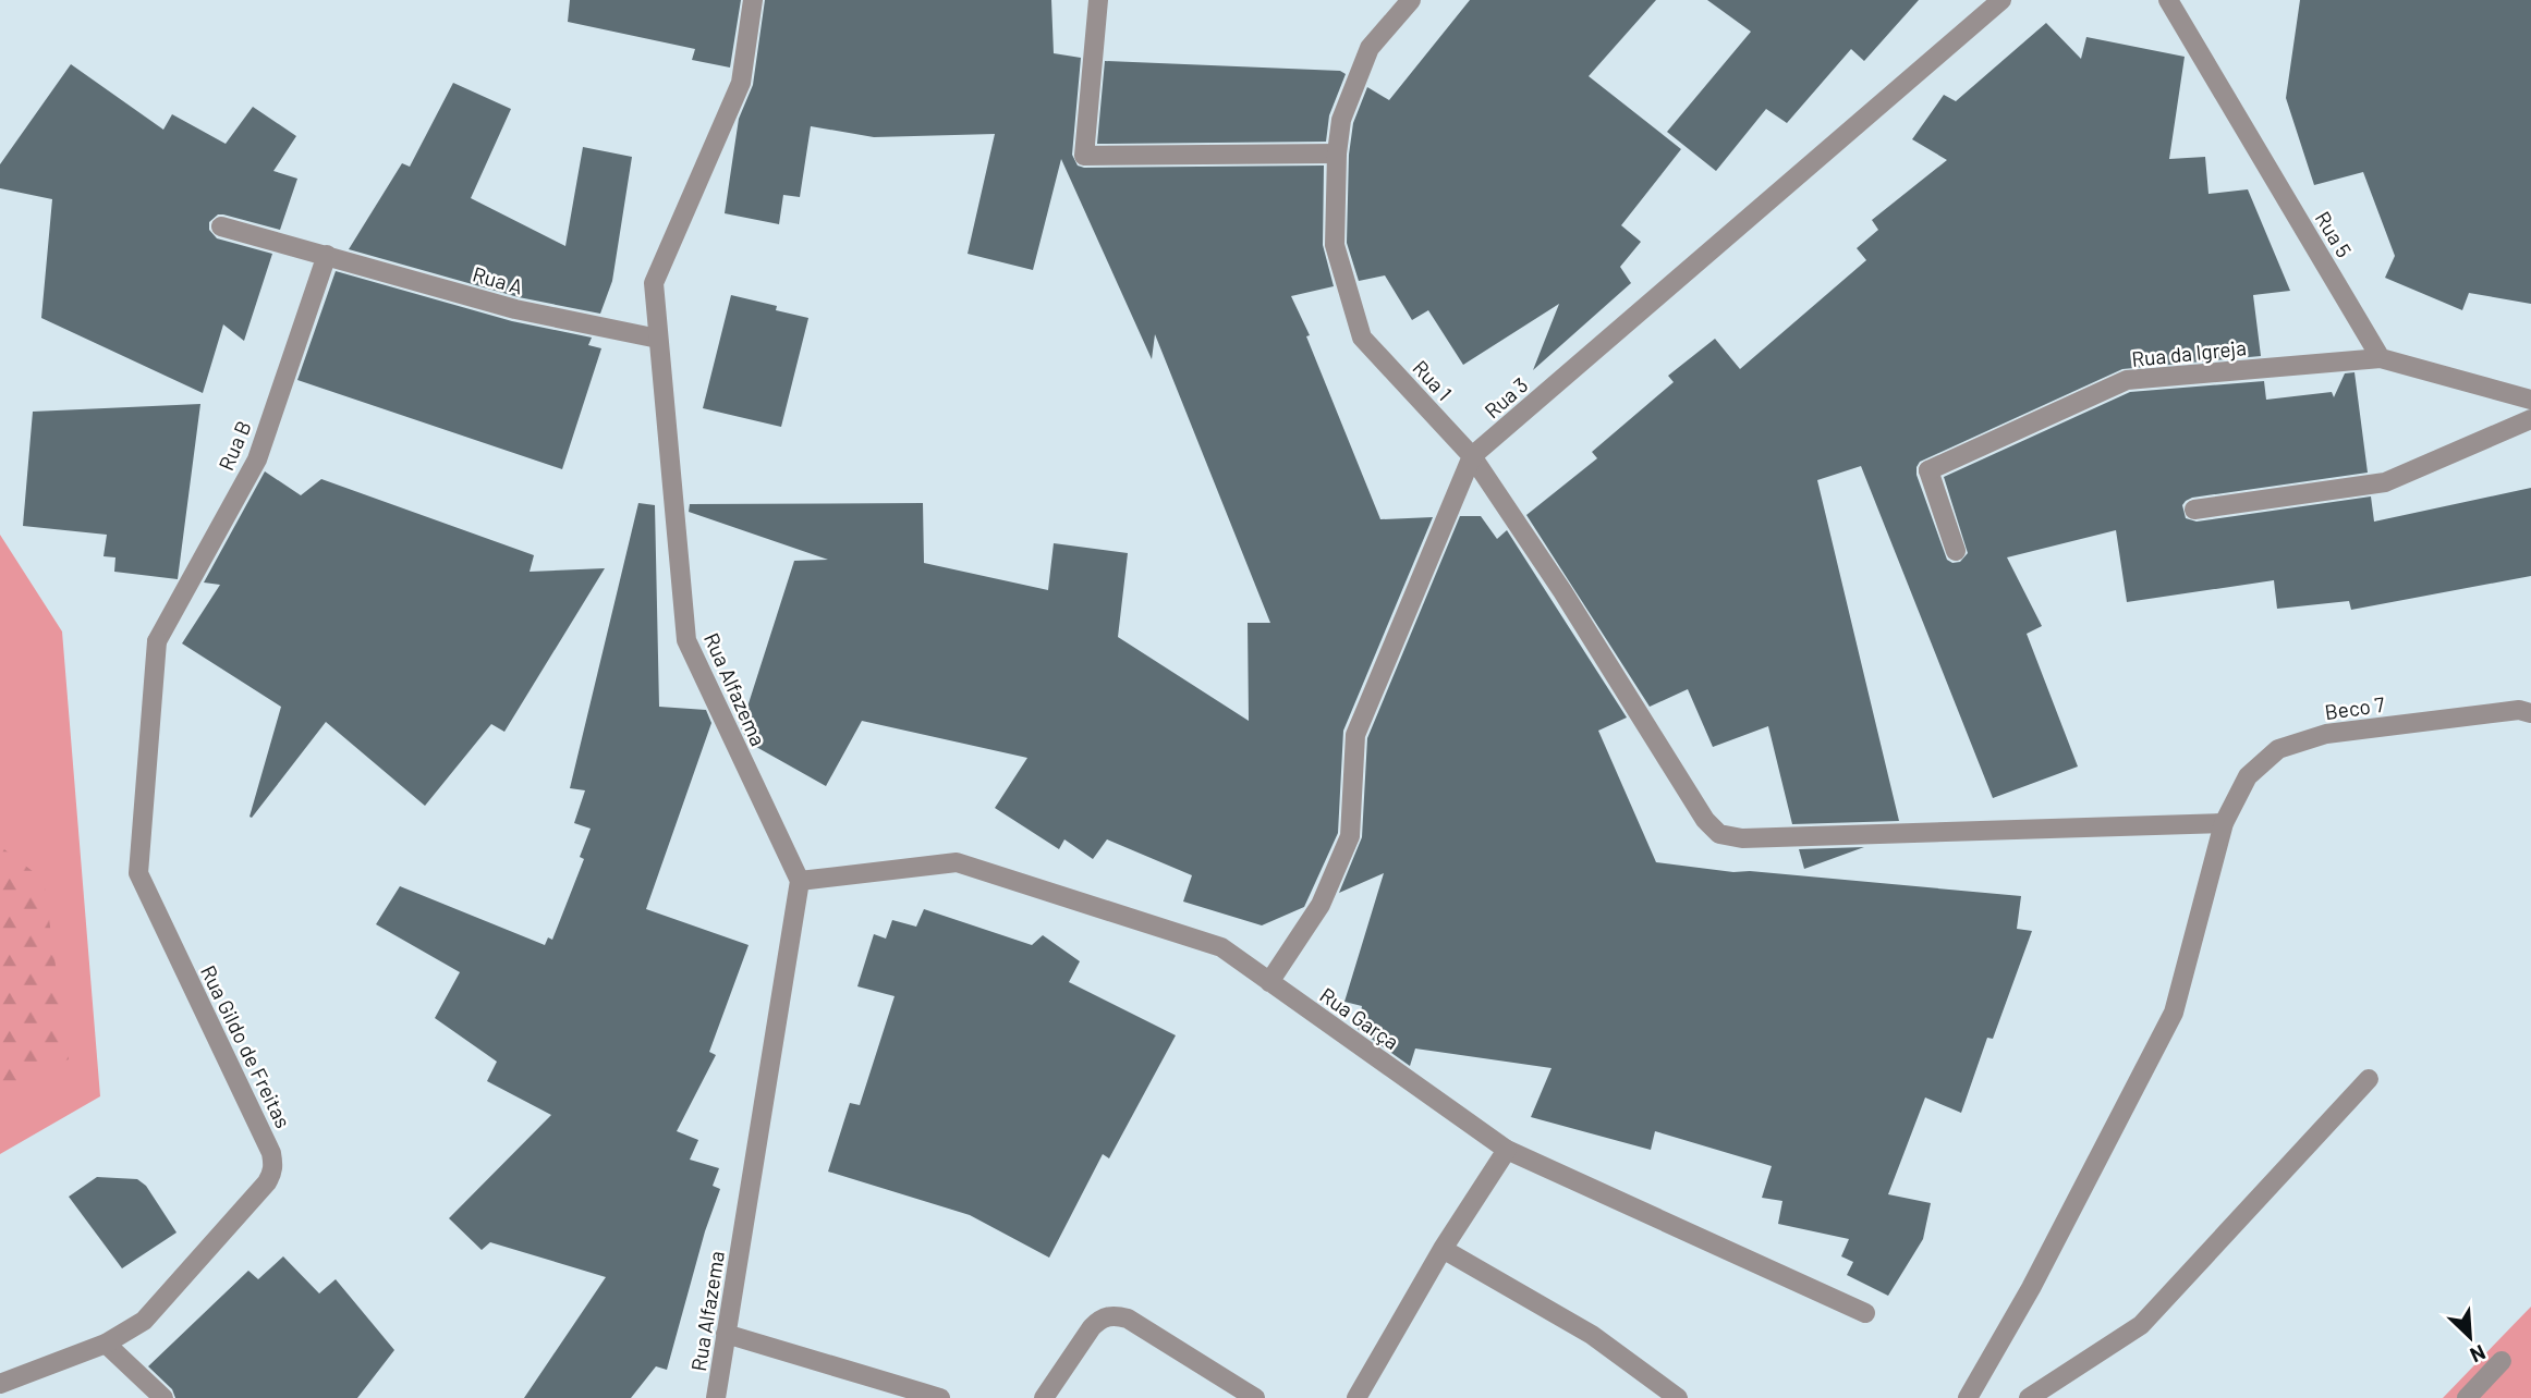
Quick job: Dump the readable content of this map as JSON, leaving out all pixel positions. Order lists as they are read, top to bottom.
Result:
{
  "streets": {
    "street": [
      "Rua 5",
      "Rua A",
      "Rua da Igreja",
      "Rua 1",
      "Rua 3",
      "Rua B",
      "Rua Alfazema",
      "Beco 7",
      "Rua Garça",
      "Rua Gildo de Freitas"
    ]
  },
  "crossings": [
    ["Rua 5", "Rua da Igreja"],
    ["Rua A", "Rua B"],
    ["Rua A", "Rua Alfazema"],
    ["Rua 1", "Rua 3"],
    ["Rua 1", "Beco 7"],
    ["Rua 3", "Rua Garça"],
    ["Rua B", "Rua Gildo de Freitas"],
    ["Rua Alfazema", "Rua Garça"]
  ],
  "north": "bottom right"
}
